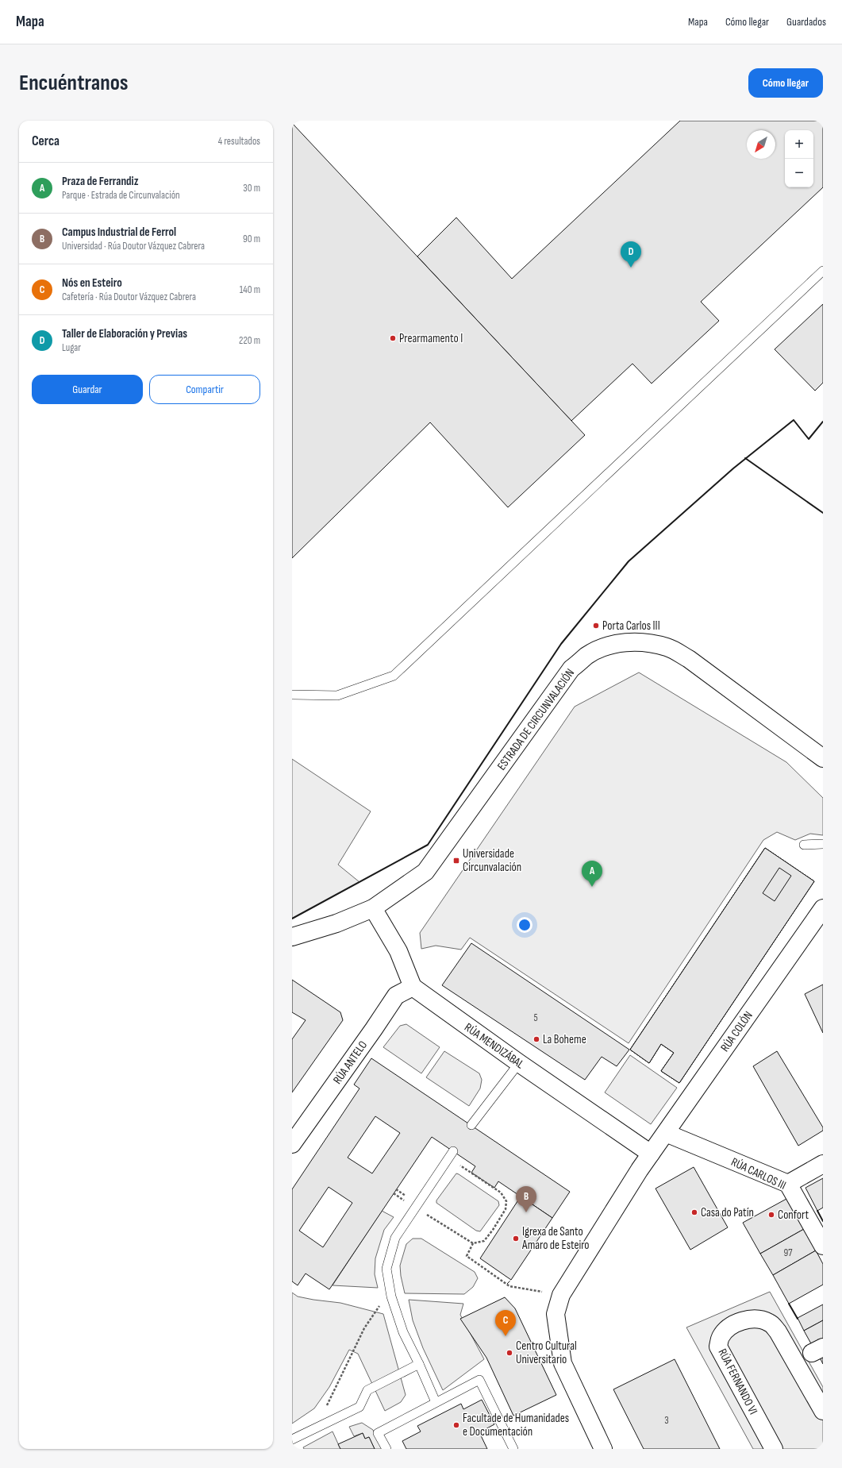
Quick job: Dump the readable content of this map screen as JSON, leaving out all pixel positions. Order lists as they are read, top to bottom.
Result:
{
  "streets": {
    "street": [
      "ESTRADA DE CIRCUNVALACIÓN",
      "RÚA COLÓN",
      "RÚA MENDIZÁBAL",
      "RÚA ANTELO",
      "RÚA CARLOS III",
      "RÚA FERNANDO VI"
    ]
  },
  "crossings": [
    ["RÚA COLÓN", "RÚA MENDIZÁBAL"],
    ["RÚA COLÓN", "RÚA CARLOS III"],
    ["RÚA MENDIZÁBAL", "RÚA ANTELO"]
  ],
  "places": {
    "other": [
      "Prearmamento I",
      "Porta Carlos III",
      "La Boheme",
      "Casa do Patín",
      "Confort",
      "Igrexa de Santo Amaro de Esteiro",
      "Centro Cultural Universitario",
      "Facultade de Humanidades e Documentación"
    ],
    "transit": ["Universidade Circunvalación"]
  },
  "house_numbers": ["5", "97", "3"],
  "north": "bottom left",
  "page": {
    "header": "Mapa",
    "nav": ["Mapa", "Cómo llegar", "Guardados"],
    "buttons": [
      "Cómo llegar",
      ["Guardar", "Compartir"]
    ],
    "title": "Encuéntranos",
    "heading": ["Cerca", "4 resultados"],
    "map_buttons": ["+", "−"],
    "list": [
      {
        "mark": "A",
        "name": "Praza de Ferrandiz",
        "note": "Parque · Estrada de Circunvalación",
        "value": "30 m"
      },
      {
        "mark": "B",
        "name": "Campus Industrial de Ferrol",
        "note": "Universidad · Rúa Doutor Vázquez Cabrera",
        "value": "90 m"
      },
      {
        "mark": "C",
        "name": "Nós en Esteiro",
        "note": "Cafetería · Rúa Doutor Vázquez Cabrera",
        "value": "140 m"
      },
      {
        "mark": "D",
        "name": "Taller de Elaboración y Previas",
        "note": "Lugar",
        "value": "220 m"
      }
    ],
    "pins": [
      "D",
      "A",
      "B",
      "C"
    ]
  }
}
